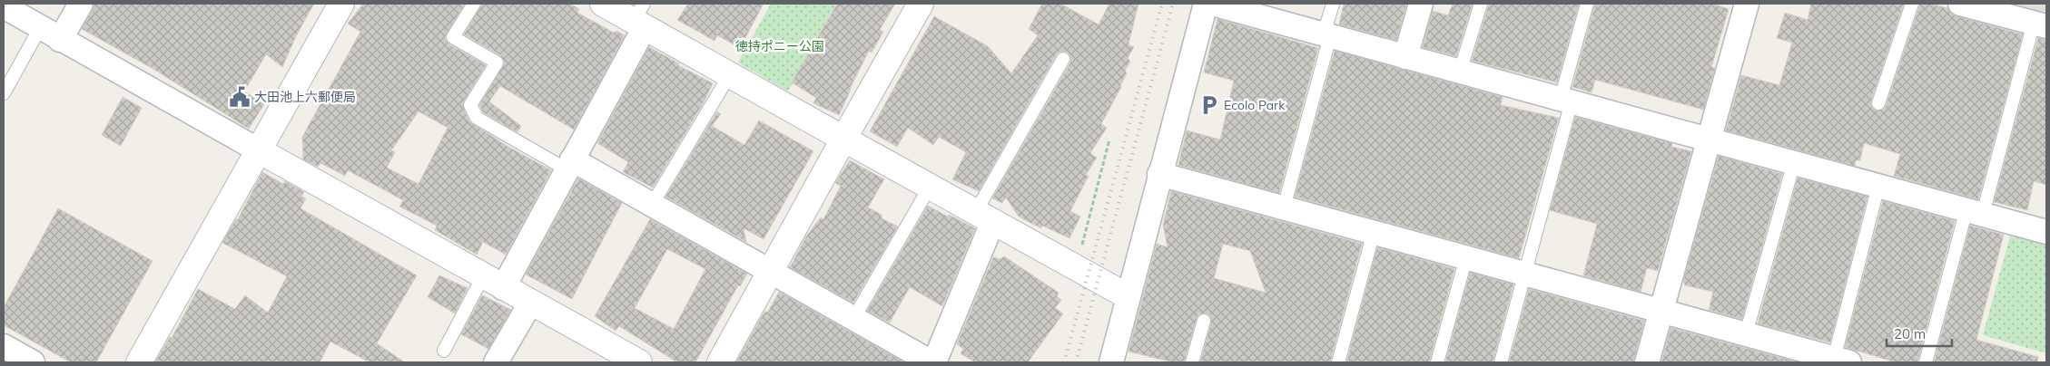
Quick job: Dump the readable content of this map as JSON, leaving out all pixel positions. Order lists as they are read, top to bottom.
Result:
{
  "parks": ["徳持ポニー公園"],
  "places": {
    "public building": ["大田池上六郵便局"],
    "parking": ["Ecolo Park"]
  },
  "scale_bar": "20 m"
}
